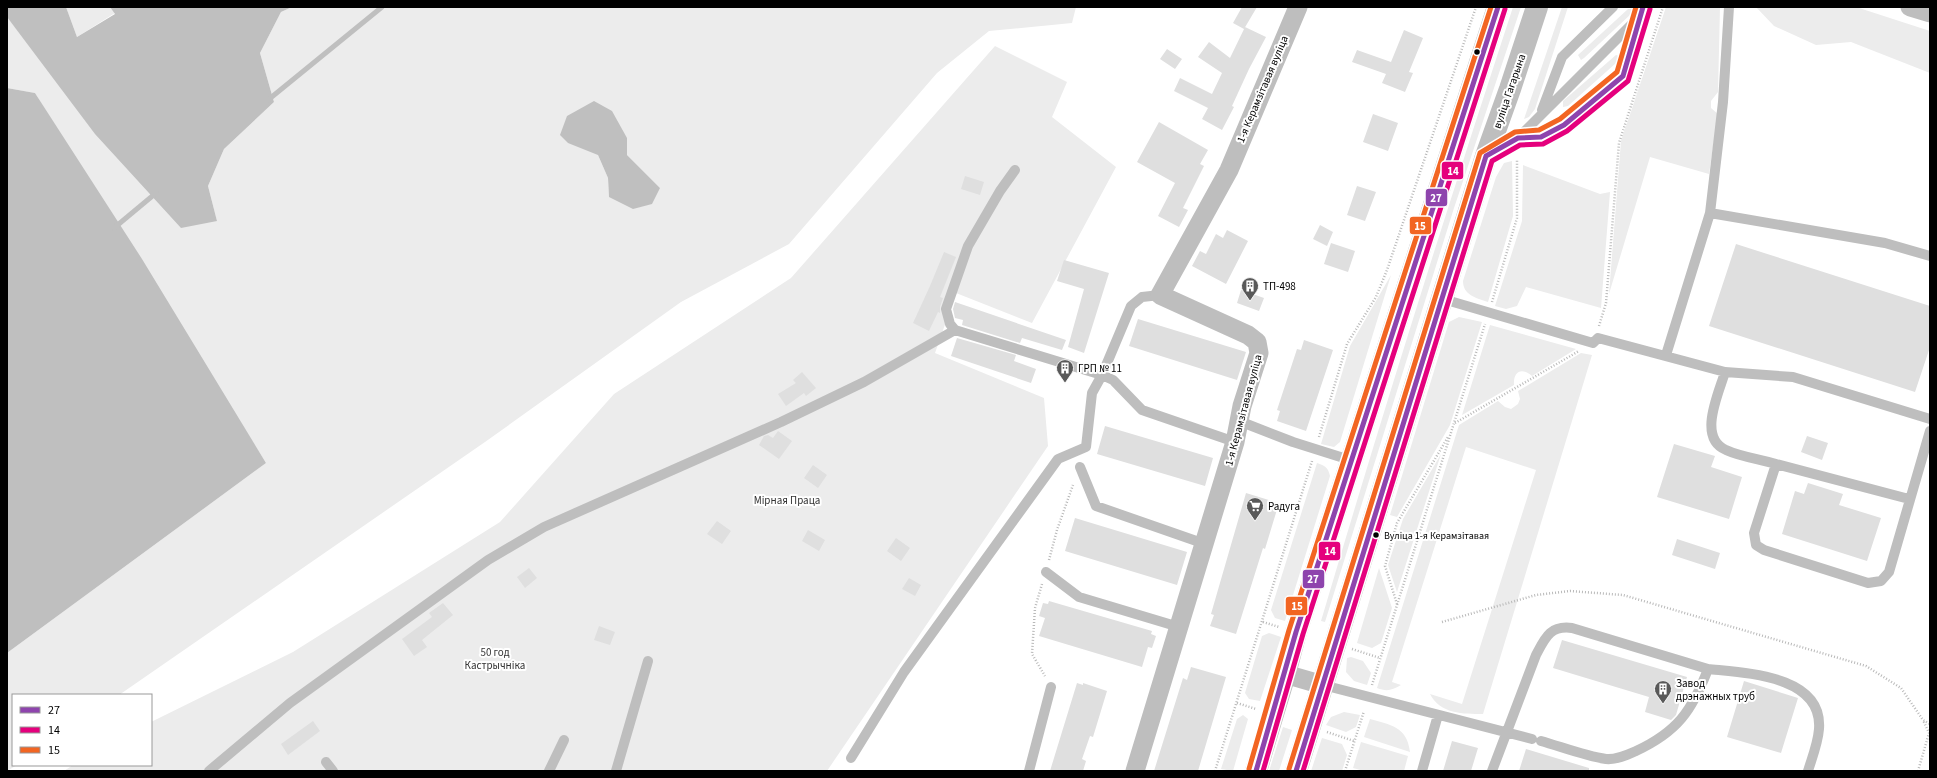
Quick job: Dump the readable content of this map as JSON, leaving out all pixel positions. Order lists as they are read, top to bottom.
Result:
{
  "streets": {
    "main road": ["вуліца Гагарына"],
    "street": ["1-я Керамзітавая вуліца"]
  },
  "parks": ["Мірная Праца", "50 год Кастрычніка"],
  "places": {
    "building": ["ТП-498", "ГРП № 11", "Завод дрэнажных труб"],
    "supermarket": ["Радуга"],
    "other": ["Вуліца 1-я Керамзітавая"]
  },
  "lines": ["transit line 27", "transit line 15", "transit line 14"],
  "legend": ["27", "14", "15"]
}
